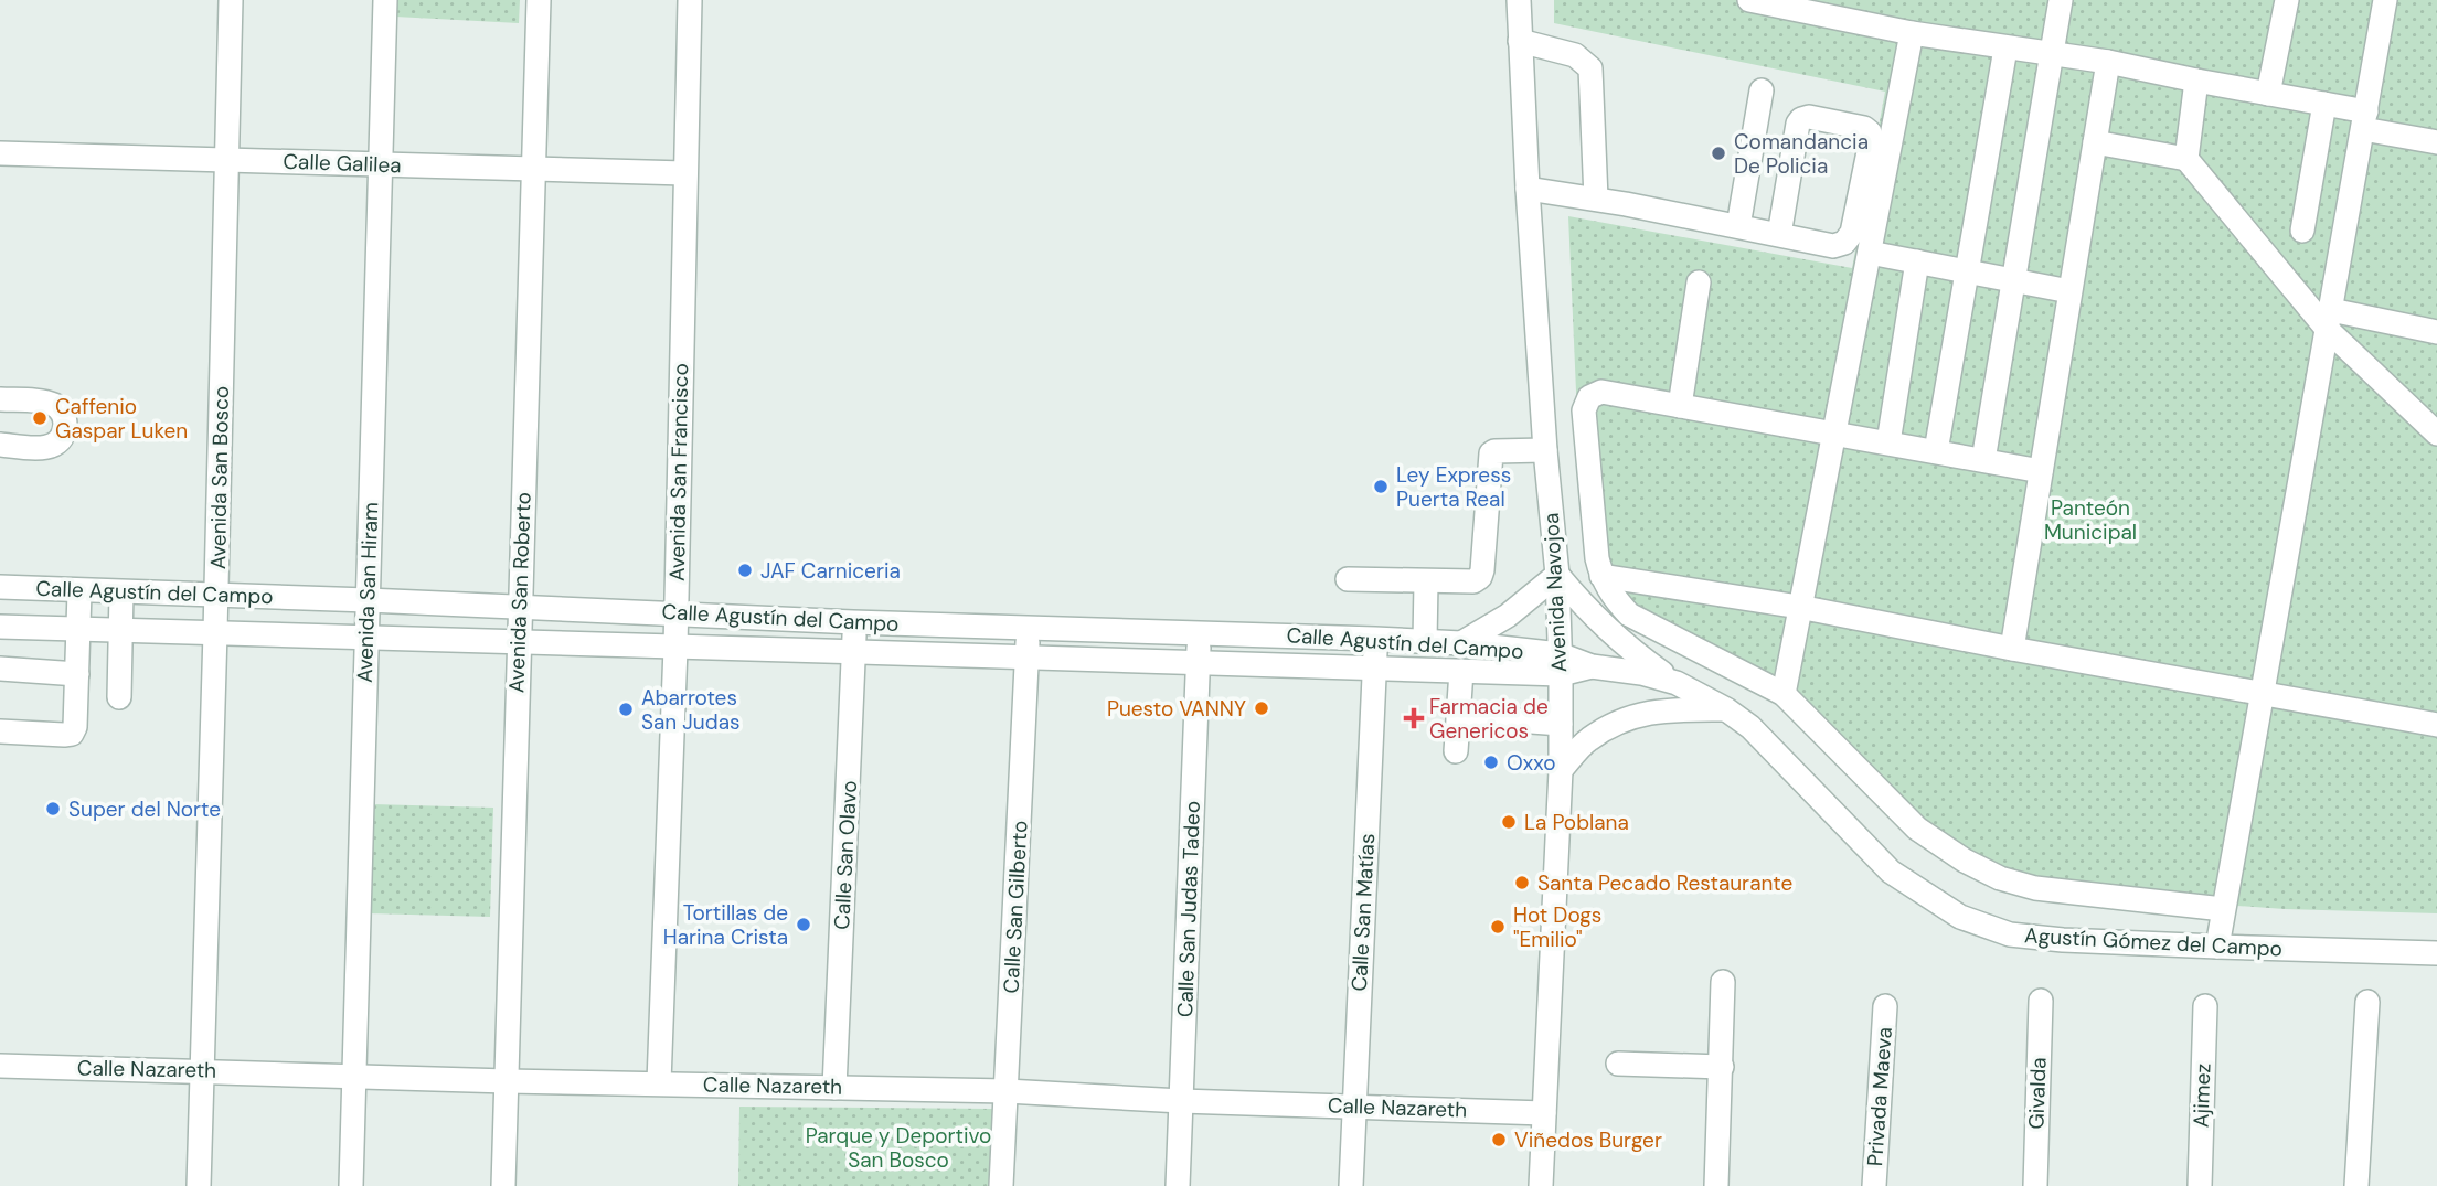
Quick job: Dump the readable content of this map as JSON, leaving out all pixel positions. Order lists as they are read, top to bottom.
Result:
{
  "streets": {
    "street": [
      "Calle Galilea",
      "Avenida San Francisco",
      "Avenida San Bosco",
      "Calle Agustín del Campo",
      "Avenida San Hiram",
      "Avenida San Roberto",
      "Avenida Navojoa",
      "Calle San Olavo",
      "Calle San Gilberto",
      "Calle San Judas Tadeo",
      "Calle San Matías",
      "Agustín Gómez del Campo",
      "Calle Nazareth",
      "Givalda",
      "Ajimez",
      "Privada Maeva"
    ]
  },
  "crossings": [
    ["Calle Galilea", "Avenida San Francisco"],
    ["Calle Galilea", "Avenida San Bosco"],
    ["Calle Galilea", "Avenida San Hiram"],
    ["Calle Galilea", "Avenida San Roberto"],
    ["Avenida San Francisco", "Calle Agustín del Campo"],
    ["Avenida San Francisco", "Calle Nazareth"],
    ["Avenida San Bosco", "Calle Agustín del Campo"],
    ["Avenida San Bosco", "Calle Nazareth"],
    ["Calle Agustín del Campo", "Avenida San Hiram"],
    ["Calle Agustín del Campo", "Avenida San Roberto"],
    ["Calle Agustín del Campo", "Avenida Navojoa"],
    ["Calle Agustín del Campo", "Calle San Olavo"],
    ["Calle Agustín del Campo", "Calle San Gilberto"],
    ["Calle Agustín del Campo", "Calle San Judas Tadeo"],
    ["Calle Agustín del Campo", "Calle San Matías"],
    ["Calle Agustín del Campo", "Agustín Gómez del Campo"],
    ["Avenida San Hiram", "Calle Nazareth"],
    ["Avenida San Roberto", "Calle Nazareth"],
    ["Avenida Navojoa", "Agustín Gómez del Campo"],
    ["Avenida Navojoa", "Calle Nazareth"],
    ["Calle San Olavo", "Calle Nazareth"],
    ["Calle San Gilberto", "Calle Nazareth"],
    ["Calle San Judas Tadeo", "Calle Nazareth"],
    ["Calle San Matías", "Calle Nazareth"]
  ],
  "parks": ["Panteón Municipal", "Parque y Deportivo San Bosco"],
  "places": {
    "other": [
      "Comandancia De Policia",
      "Caffenio Gaspar Luken",
      "Ley Express Puerta Real",
      "JAF Carniceria",
      "Puesto VANNY",
      "Abarrotes San Judas",
      "Oxxo",
      "Super del Norte",
      "La Poblana",
      "Santa Pecado Restaurante",
      "Tortillas de Harina Crista",
      "Hot Dogs \"Emilio\"",
      "Viñedos Burger"
    ],
    "health": ["Farmacia de Genericos"]
  }
}
